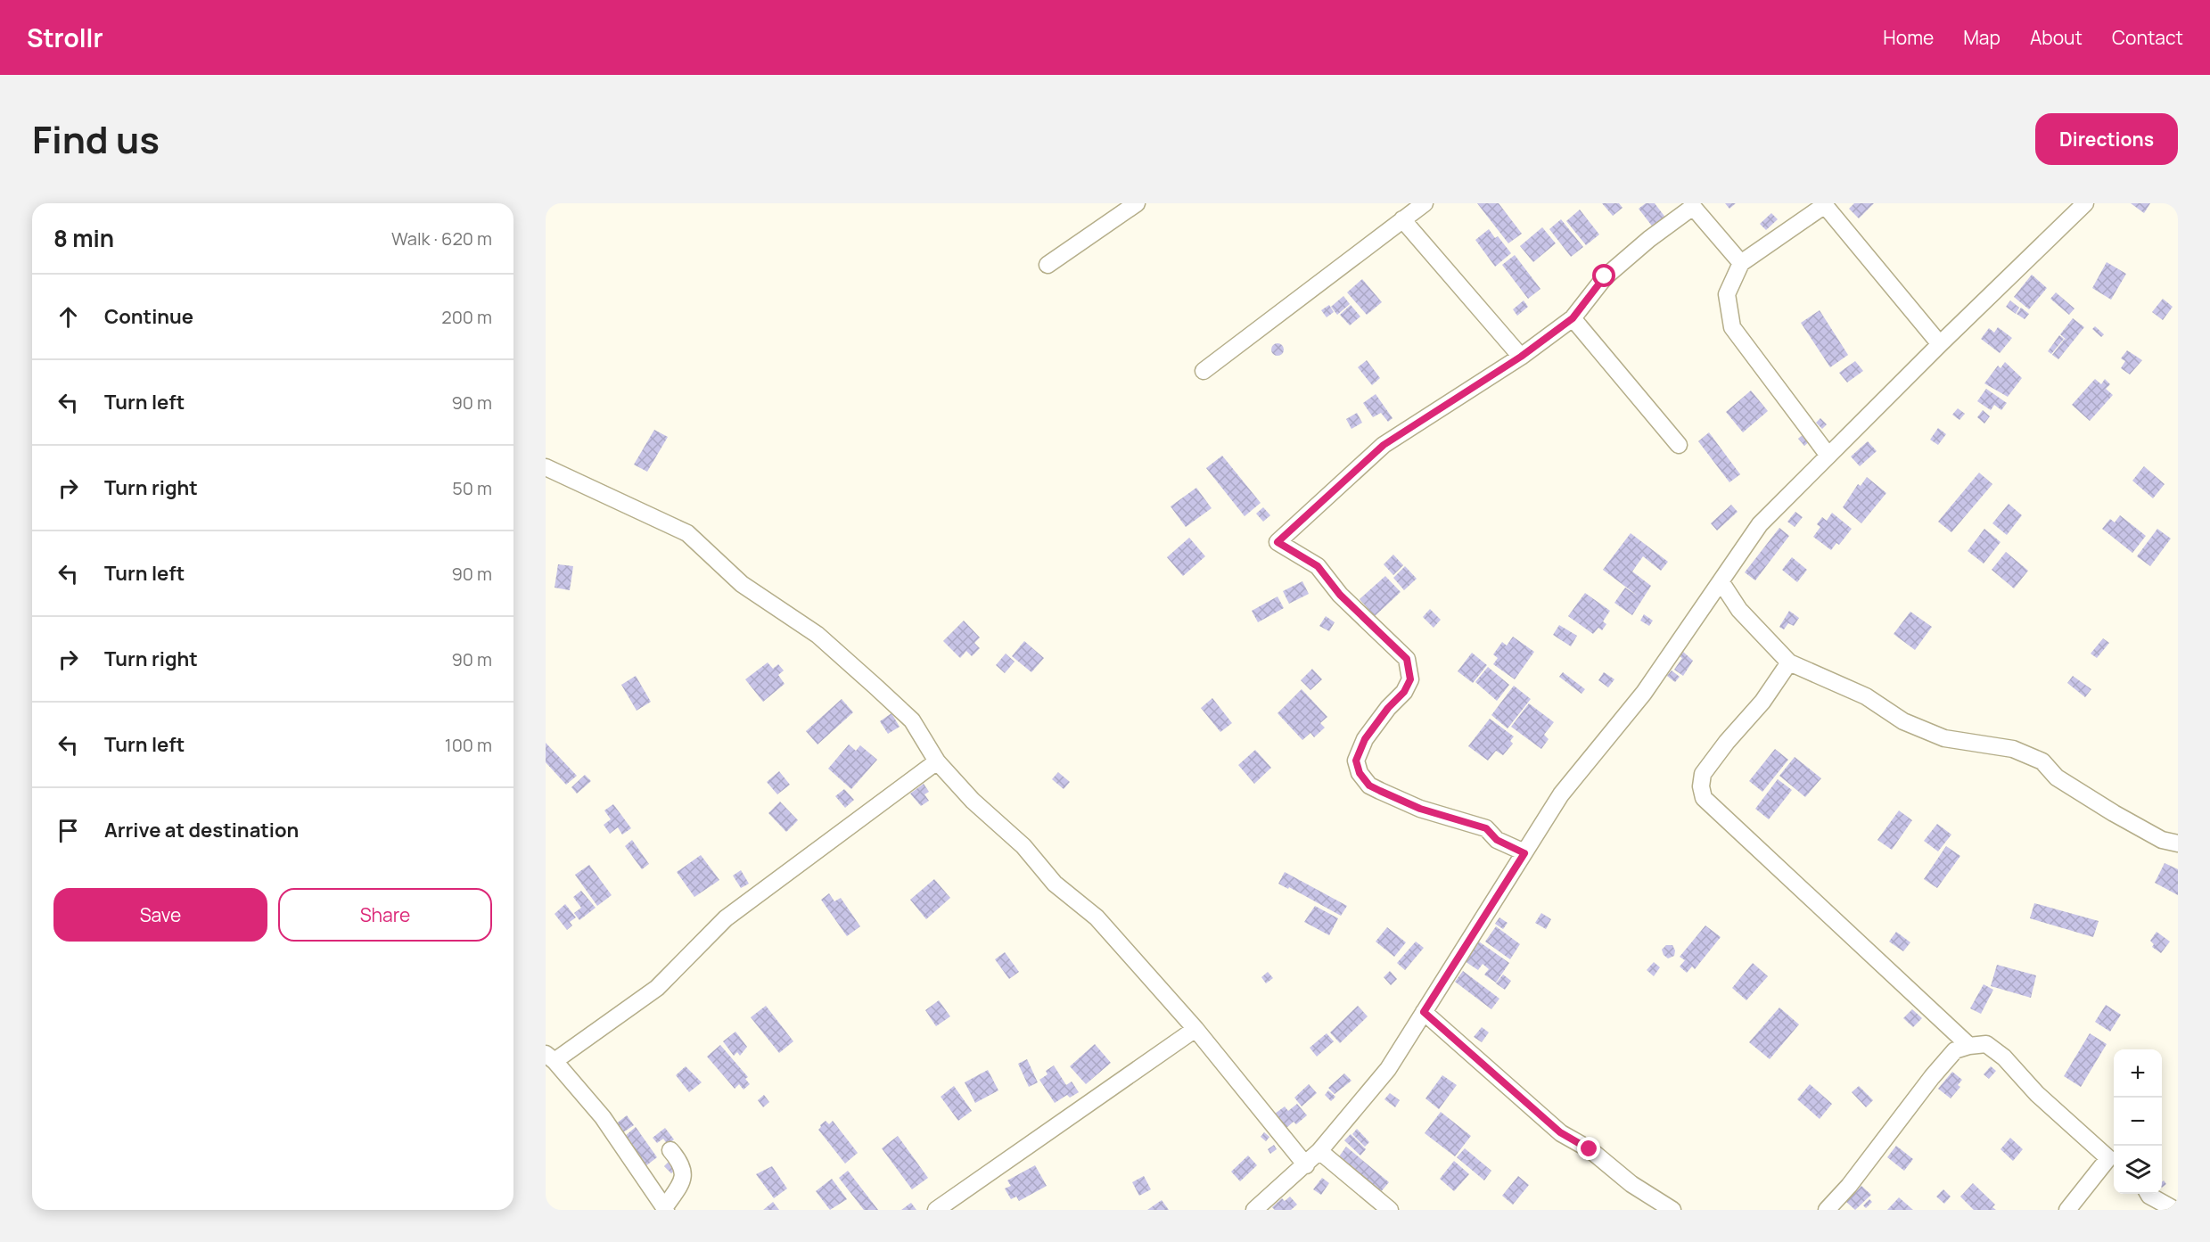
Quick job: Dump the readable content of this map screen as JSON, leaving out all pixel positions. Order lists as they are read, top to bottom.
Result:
{
  "page": {
    "header": "Strollr",
    "nav": [
      "Home",
      "Map",
      "About",
      "Contact"
    ],
    "title": "Find us",
    "buttons": [
      "Directions",
      ["Save", "Share"]
    ],
    "heading": ["8 min", "Walk · 620 m"],
    "list": [
      ["Continue", "200 m"],
      ["Turn left", "90 m"],
      ["Turn right", "50 m"],
      ["Turn left", "90 m"],
      ["Turn right", "90 m"],
      ["Turn left", "100 m"],
      "Arrive at destination"
    ],
    "map_buttons": ["+", "−"]
  }
}
